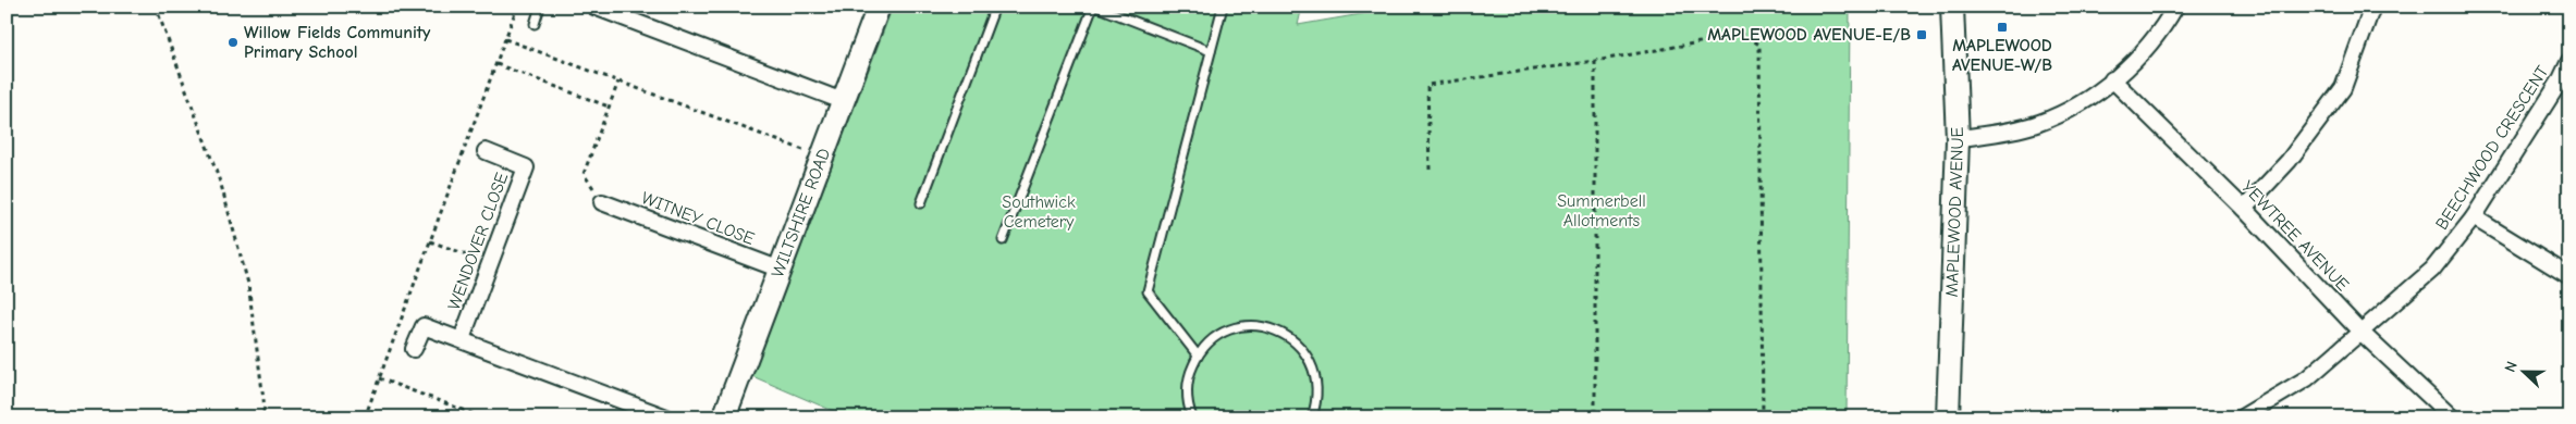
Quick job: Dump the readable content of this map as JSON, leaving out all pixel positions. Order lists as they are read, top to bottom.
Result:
{
  "streets": {
    "street": [
      "BEECHWOOD CRESCENT",
      "WILTSHIRE ROAD",
      "MAPLEWOOD AVENUE",
      "WITNEY CLOSE",
      "YEWTREE AVENUE",
      "WENDOVER CLOSE"
    ]
  },
  "crossings": [
    ["BEECHWOOD CRESCENT", "YEWTREE AVENUE"],
    ["WILTSHIRE ROAD", "WITNEY CLOSE"]
  ],
  "parks": ["Summerbell Allotments", "Southwick Cemetery"],
  "places": {
    "transit": ["MAPLEWOOD AVENUE-W/B", "MAPLEWOOD AVENUE-E/B"],
    "other": ["Willow Fields Community Primary School"]
  },
  "north": "left"
}
